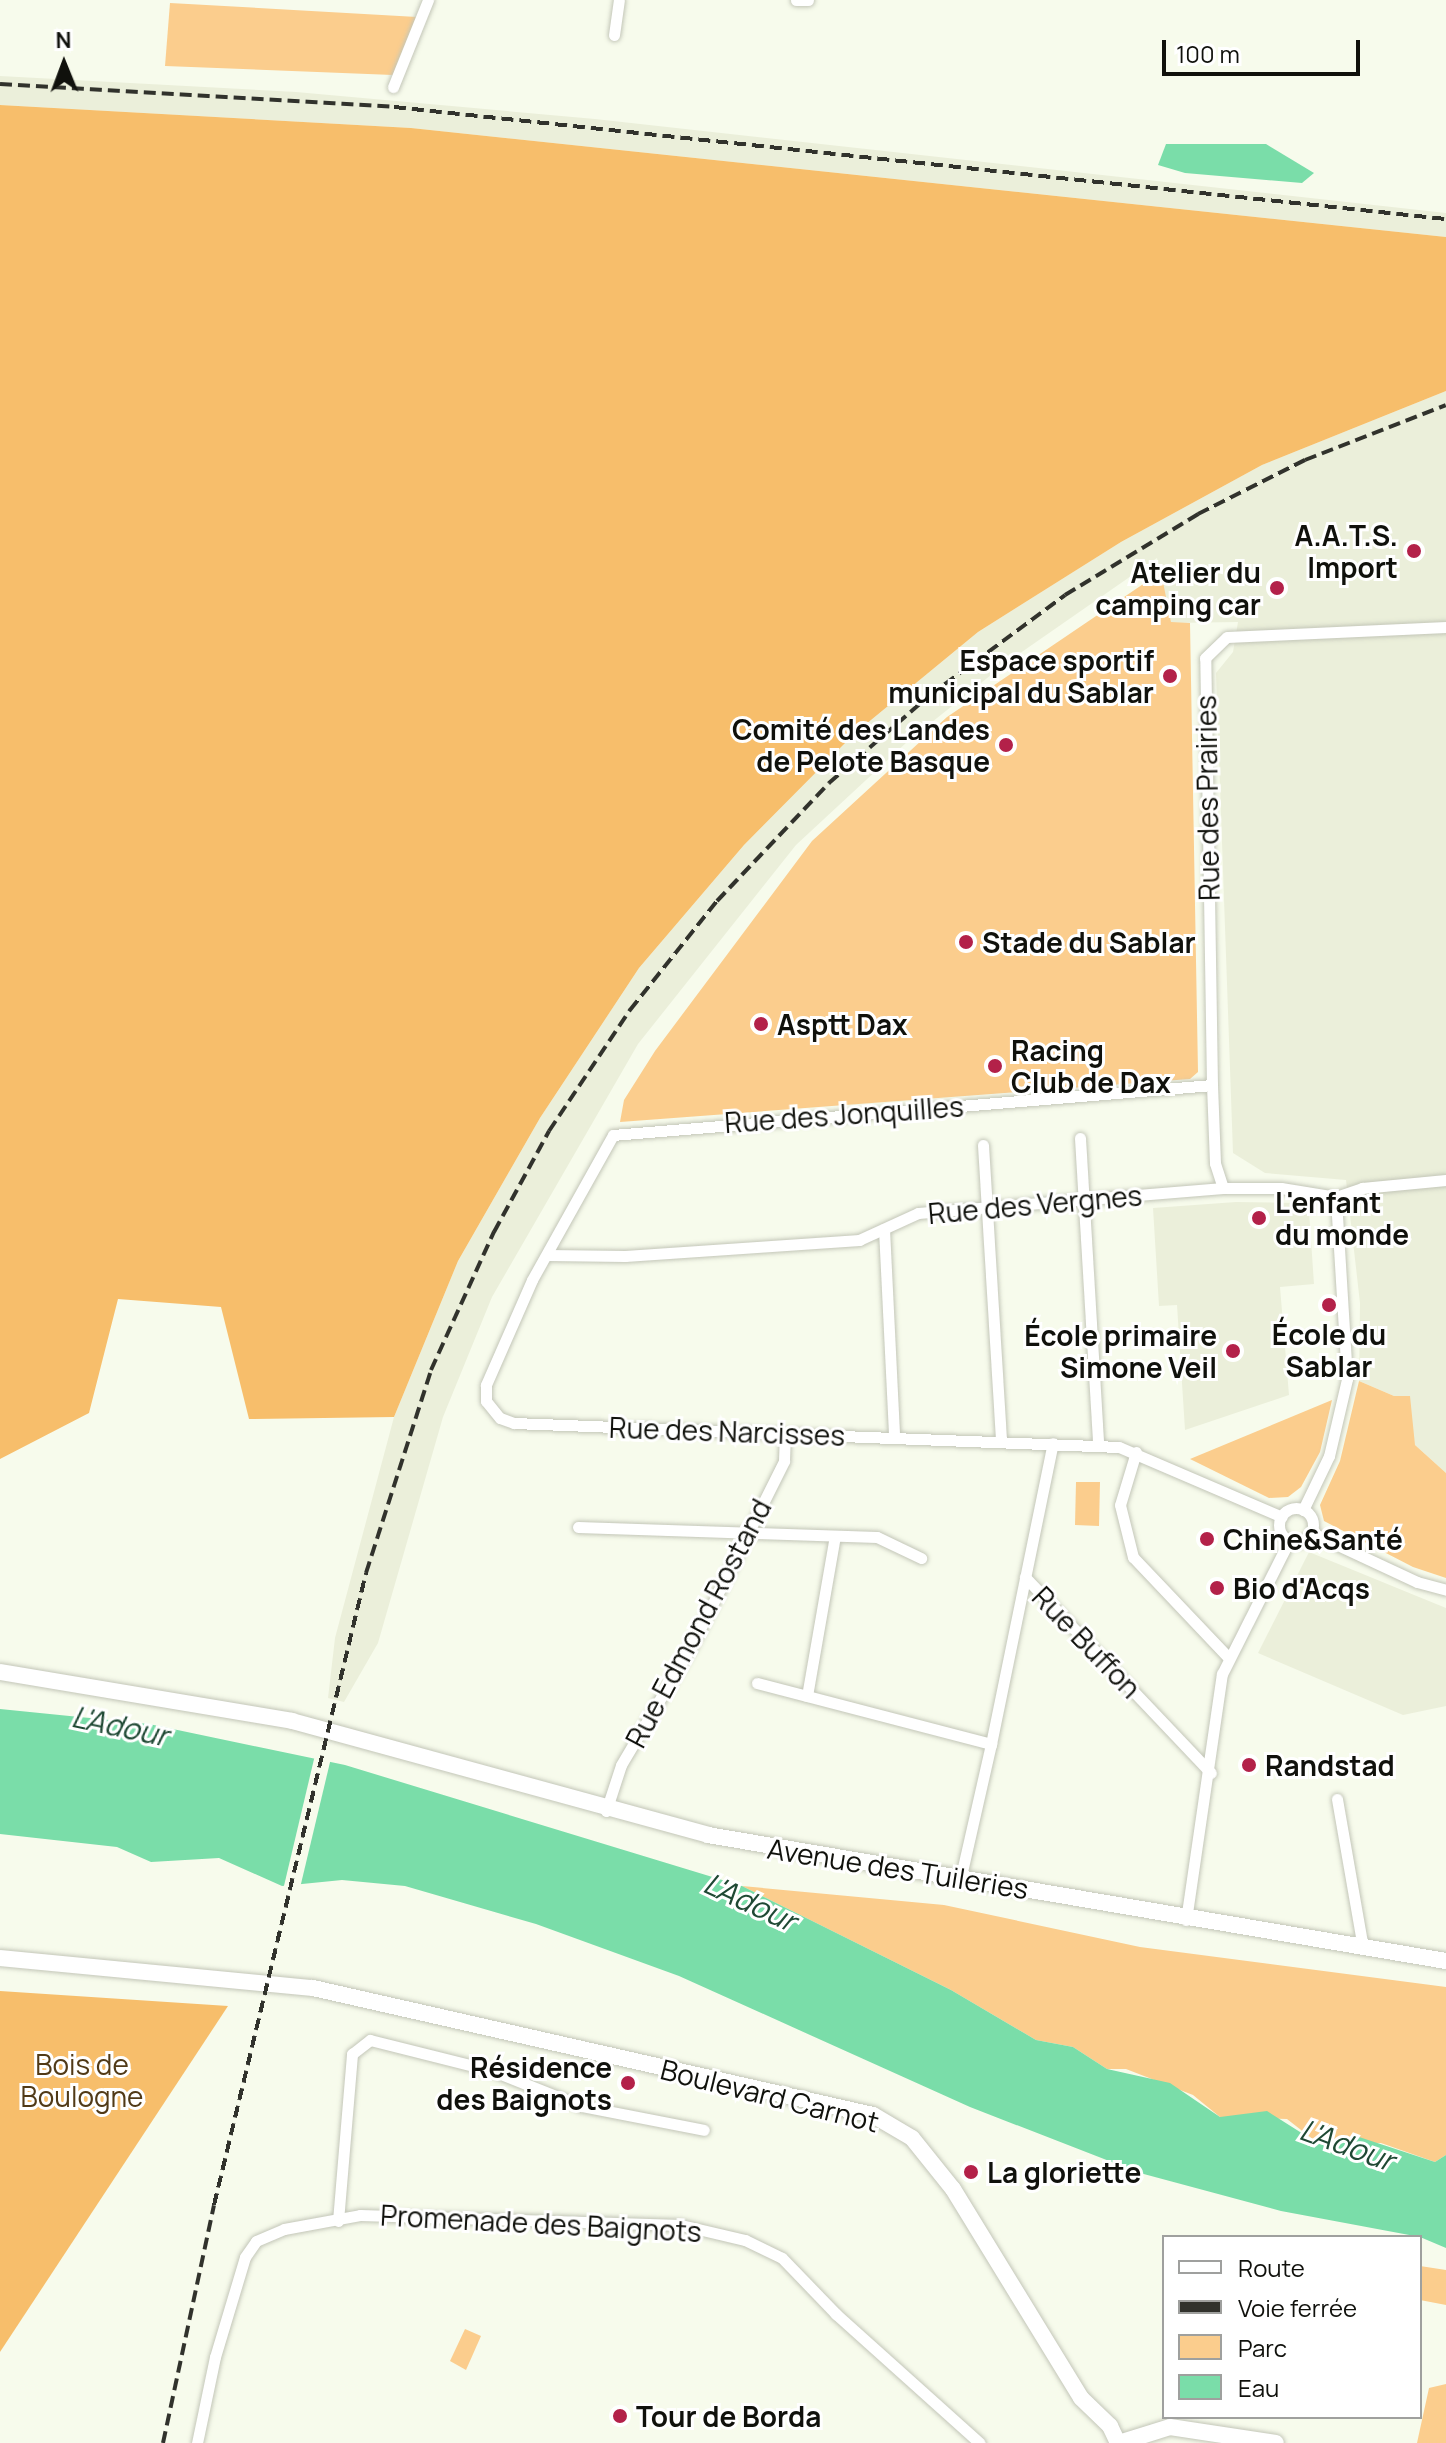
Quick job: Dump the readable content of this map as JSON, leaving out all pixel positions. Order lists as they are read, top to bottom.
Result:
{
  "streets": {
    "main road": ["Avenue des Tuileries", "Boulevard Carnot"],
    "street": [
      "Rue des Prairies",
      "Rue des Jonquilles",
      "Rue des Vergnes",
      "Rue des Narcisses",
      "Rue Edmond Rostand",
      "Rue Buffon",
      "Promenade des Baignots"
    ]
  },
  "crossings": [
    ["Rue des Prairies", "Rue des Jonquilles"],
    ["Rue des Prairies", "Rue des Vergnes"],
    ["Rue des Jonquilles", "Rue des Vergnes"],
    ["Rue des Jonquilles", "Rue des Narcisses"],
    ["Rue des Vergnes", "Rue des Narcisses"],
    ["Rue des Narcisses", "Rue Edmond Rostand"],
    ["Rue des Narcisses", "Rue Buffon"],
    ["Rue Edmond Rostand", "Avenue des Tuileries"]
  ],
  "water": ["L'Adour"],
  "parks": ["Bois de Boulogne"],
  "places": [
    "A.A.T.S. Import",
    "Atelier du camping car",
    "Espace sportif municipal du Sablar",
    "Comité des Landes de Pelote Basque",
    "Stade du Sablar",
    "Asptt Dax",
    "Racing Club de Dax",
    "L'enfant du monde",
    "École du Sablar",
    "École primaire Simone Veil",
    "Chine&Santé",
    "Bio d'Acqs",
    "Randstad",
    "Résidence des Baignots",
    "La gloriette",
    "Tour de Borda"
  ],
  "legend": [
    "Route",
    "Voie ferrée",
    "Parc",
    "Eau"
  ],
  "scale_bar": "100 m",
  "north": "top"
}
